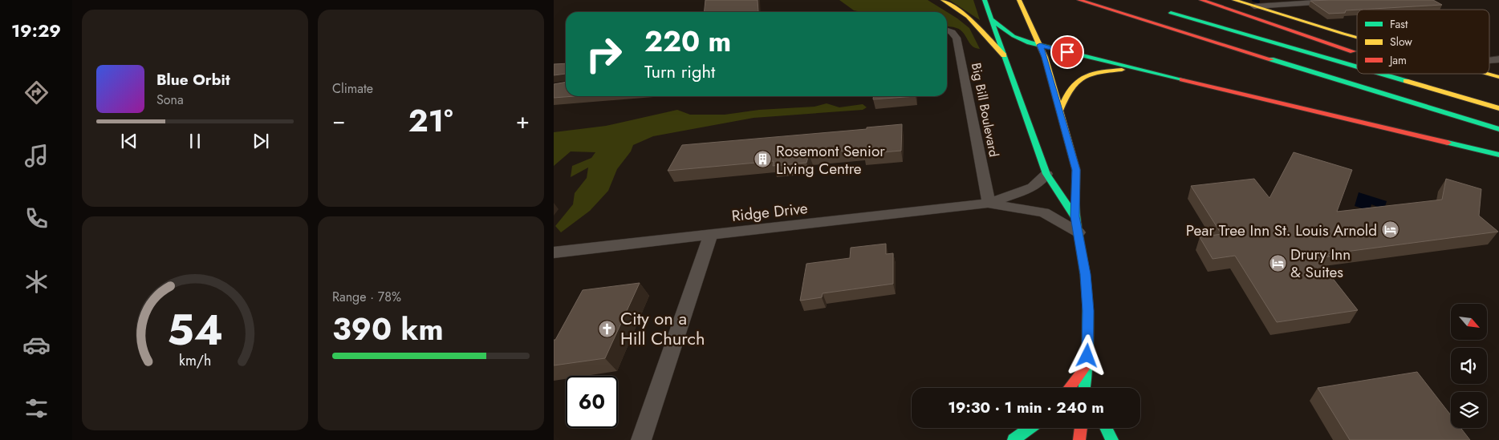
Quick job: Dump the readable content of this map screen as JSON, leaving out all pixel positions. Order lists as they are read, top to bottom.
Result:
{
  "streets": {
    "street": ["Big Bill Boulevard", "Ridge Drive"]
  },
  "crossings": [
    ["Big Bill Boulevard", "Ridge Drive"]
  ],
  "places": {
    "building": ["Rosemont Senior Living Centre"],
    "hotel": ["Pear Tree Inn St. Louis Arnold", "Drury Inn & Suites"],
    "church": ["City on a Hill Church"]
  },
  "legend": ["Fast", "Slow", "Jam"],
  "north": "bottom right",
  "page": {
    "tabs": "19:29",
    "tile": [
      "Climate",
      ["Range · 78%", "390 km"]
    ],
    "turn": ["220 m", "Turn right"],
    "song": ["Blue Orbit", "Sona"],
    "heat": ["−", "21°", "+"],
    "limit": "60",
    "trip": "19:30 · 1 min · 240 m",
    "gauge": ["54", "km/h"]
  }
}
